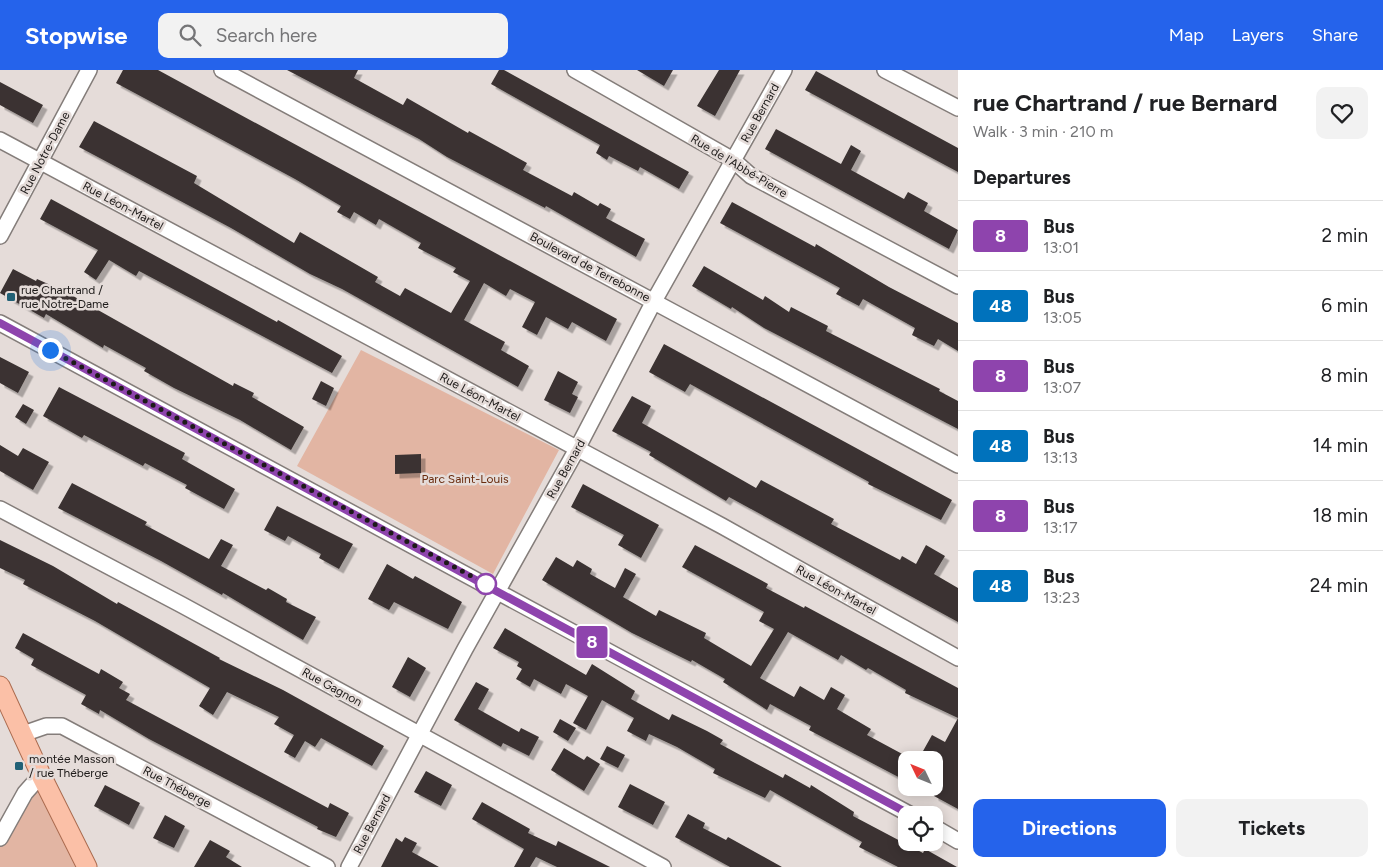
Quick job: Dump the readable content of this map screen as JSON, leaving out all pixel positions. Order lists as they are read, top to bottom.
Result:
{
  "streets": {
    "street": [
      "Rue Bernard",
      "Rue Notre-Dame",
      "Rue de l'Abbé-Pierre",
      "Rue Léon-Martel",
      "Boulevard de Terrebonne",
      "Rue Gagnon",
      "Rue Théberge"
    ]
  },
  "crossings": [
    ["Rue Bernard", "Rue de l'Abbé-Pierre"],
    ["Rue Bernard", "Rue Léon-Martel"],
    ["Rue Bernard", "Boulevard de Terrebonne"],
    ["Rue Bernard", "Rue Gagnon"],
    ["Rue Notre-Dame", "Rue Léon-Martel"]
  ],
  "parks": ["Parc Saint-Louis"],
  "places": {
    "transit": ["rue Chartrand / rue Notre-Dame", "montée Masson / rue Théberge"]
  },
  "lines": ["bus line 8"],
  "north": "top left",
  "page": {
    "header": "Stopwise",
    "search": "Search here",
    "nav": ["Map", "Layers", "Share"],
    "on_map": "8",
    "heading": [
      ["rue Chartrand / rue Bernard", "Walk · 3 min · 210 m"],
      "Departures"
    ],
    "list": [
      {
        "mark": "8",
        "name": "Bus",
        "note": "13:01",
        "value": "2 min"
      },
      {
        "mark": "48",
        "name": "Bus",
        "note": "13:05",
        "value": "6 min"
      },
      {
        "mark": "8",
        "name": "Bus",
        "note": "13:07",
        "value": "8 min"
      },
      {
        "mark": "48",
        "name": "Bus",
        "note": "13:13",
        "value": "14 min"
      },
      {
        "mark": "8",
        "name": "Bus",
        "note": "13:17",
        "value": "18 min"
      },
      {
        "mark": "48",
        "name": "Bus",
        "note": "13:23",
        "value": "24 min"
      }
    ],
    "buttons": ["Directions", "Tickets"]
  }
}
